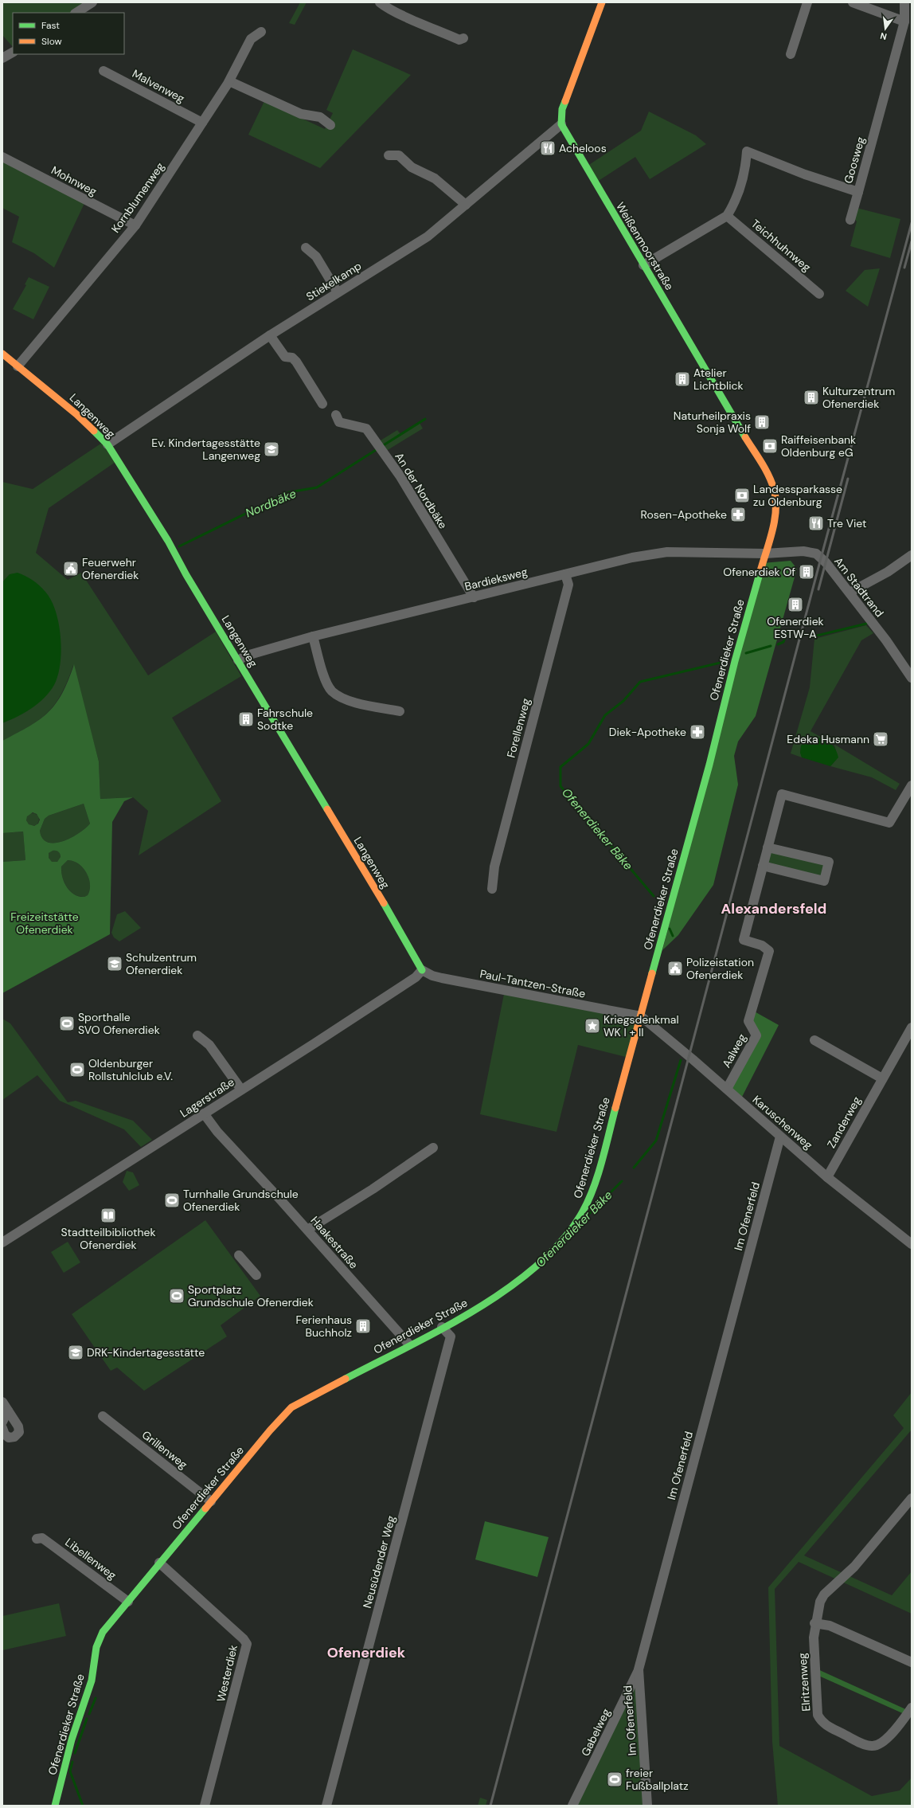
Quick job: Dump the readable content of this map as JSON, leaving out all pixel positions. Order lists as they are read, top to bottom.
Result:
{
  "streets": {
    "street": [
      "Malvenweg",
      "Goosweg",
      "Mohnweg",
      "Kornblumenweg",
      "Teichhuhnweg",
      "Weißenmoorstraße",
      "Stiekelkamp",
      "Langenweg",
      "An der Nordbäke",
      "Bardieksweg",
      "Am Stadtrand",
      "Ofenerdieker Straße",
      "Forellenweg",
      "Paul-Tantzen-Straße",
      "Aalweg",
      "Lagerstraße",
      "Karuschenweg",
      "Zanderweg",
      "Im Ofenerfeld",
      "Haakestraße",
      "Grillenweg",
      "Libellenweg",
      "Neusüdender Weg",
      "Westerdiek",
      "Elritzenweg",
      "Gabelweg"
    ]
  },
  "crossings": [
    ["Malvenweg", "Kornblumenweg"],
    ["Goosweg", "Teichhuhnweg"],
    ["Mohnweg", "Kornblumenweg"],
    ["Kornblumenweg", "Langenweg"],
    ["Weißenmoorstraße", "Stiekelkamp"],
    ["Weißenmoorstraße", "Ofenerdieker Straße"],
    ["Stiekelkamp", "Langenweg"],
    ["Langenweg", "Bardieksweg"],
    ["Langenweg", "Paul-Tantzen-Straße"],
    ["Langenweg", "Lagerstraße"],
    ["An der Nordbäke", "Bardieksweg"],
    ["Bardieksweg", "Am Stadtrand"],
    ["Bardieksweg", "Ofenerdieker Straße"],
    ["Bardieksweg", "Forellenweg"],
    ["Am Stadtrand", "Ofenerdieker Straße"],
    ["Ofenerdieker Straße", "Paul-Tantzen-Straße"],
    ["Ofenerdieker Straße", "Karuschenweg"],
    ["Ofenerdieker Straße", "Haakestraße"],
    ["Ofenerdieker Straße", "Grillenweg"],
    ["Ofenerdieker Straße", "Libellenweg"],
    ["Ofenerdieker Straße", "Neusüdender Weg"],
    ["Ofenerdieker Straße", "Westerdiek"],
    ["Paul-Tantzen-Straße", "Lagerstraße"],
    ["Paul-Tantzen-Straße", "Karuschenweg"],
    ["Aalweg", "Karuschenweg"],
    ["Lagerstraße", "Haakestraße"],
    ["Karuschenweg", "Zanderweg"],
    ["Karuschenweg", "Im Ofenerfeld"],
    ["Im Ofenerfeld", "Gabelweg"]
  ],
  "districts": ["Alexandersfeld", "Ofenerdiek"],
  "water": ["Nordbäke", "Ofenerdieker Bäke"],
  "parks": ["Freizeitstätte Ofenerdiek"],
  "places": {
    "restaurant": ["Acheloos", "Tre Viet"],
    "building": [
      "Atelier Lichtblick",
      "Kulturzentrum Ofenerdiek",
      "Naturheilpraxis Sonja Wolf",
      "Ofenerdiek Of",
      "Ofenerdiek ESTW-A",
      "Fahrschule Sodtke",
      "Ferienhaus Buchholz"
    ],
    "bank": ["Raiffeisenbank Oldenburg eG", "Landessparkasse zu Oldenburg"],
    "school or university": ["Ev. Kindertagesstätte Langenweg", "Schulzentrum Ofenerdiek", "DRK-Kindertagesstätte"],
    "pharmacy": ["Rosen-Apotheke", "Diek-Apotheke"],
    "public building": ["Feuerwehr Ofenerdiek", "Polizeistation Ofenerdiek"],
    "supermarket": ["Edeka Husmann"],
    "sports": [
      "Sporthalle SVO Ofenerdiek",
      "Oldenburger Rollstuhlclub e.V.",
      "Turnhalle Grundschule Ofenerdiek",
      "Sportplatz Grundschule Ofenerdiek",
      "freier Fußballplatz"
    ],
    "place": ["Kriegsdenkmal WK I + II"],
    "library": ["Stadtteilbibliothek Ofenerdiek"]
  },
  "legend": ["Fast", "Slow"],
  "north": "bottom"
}
